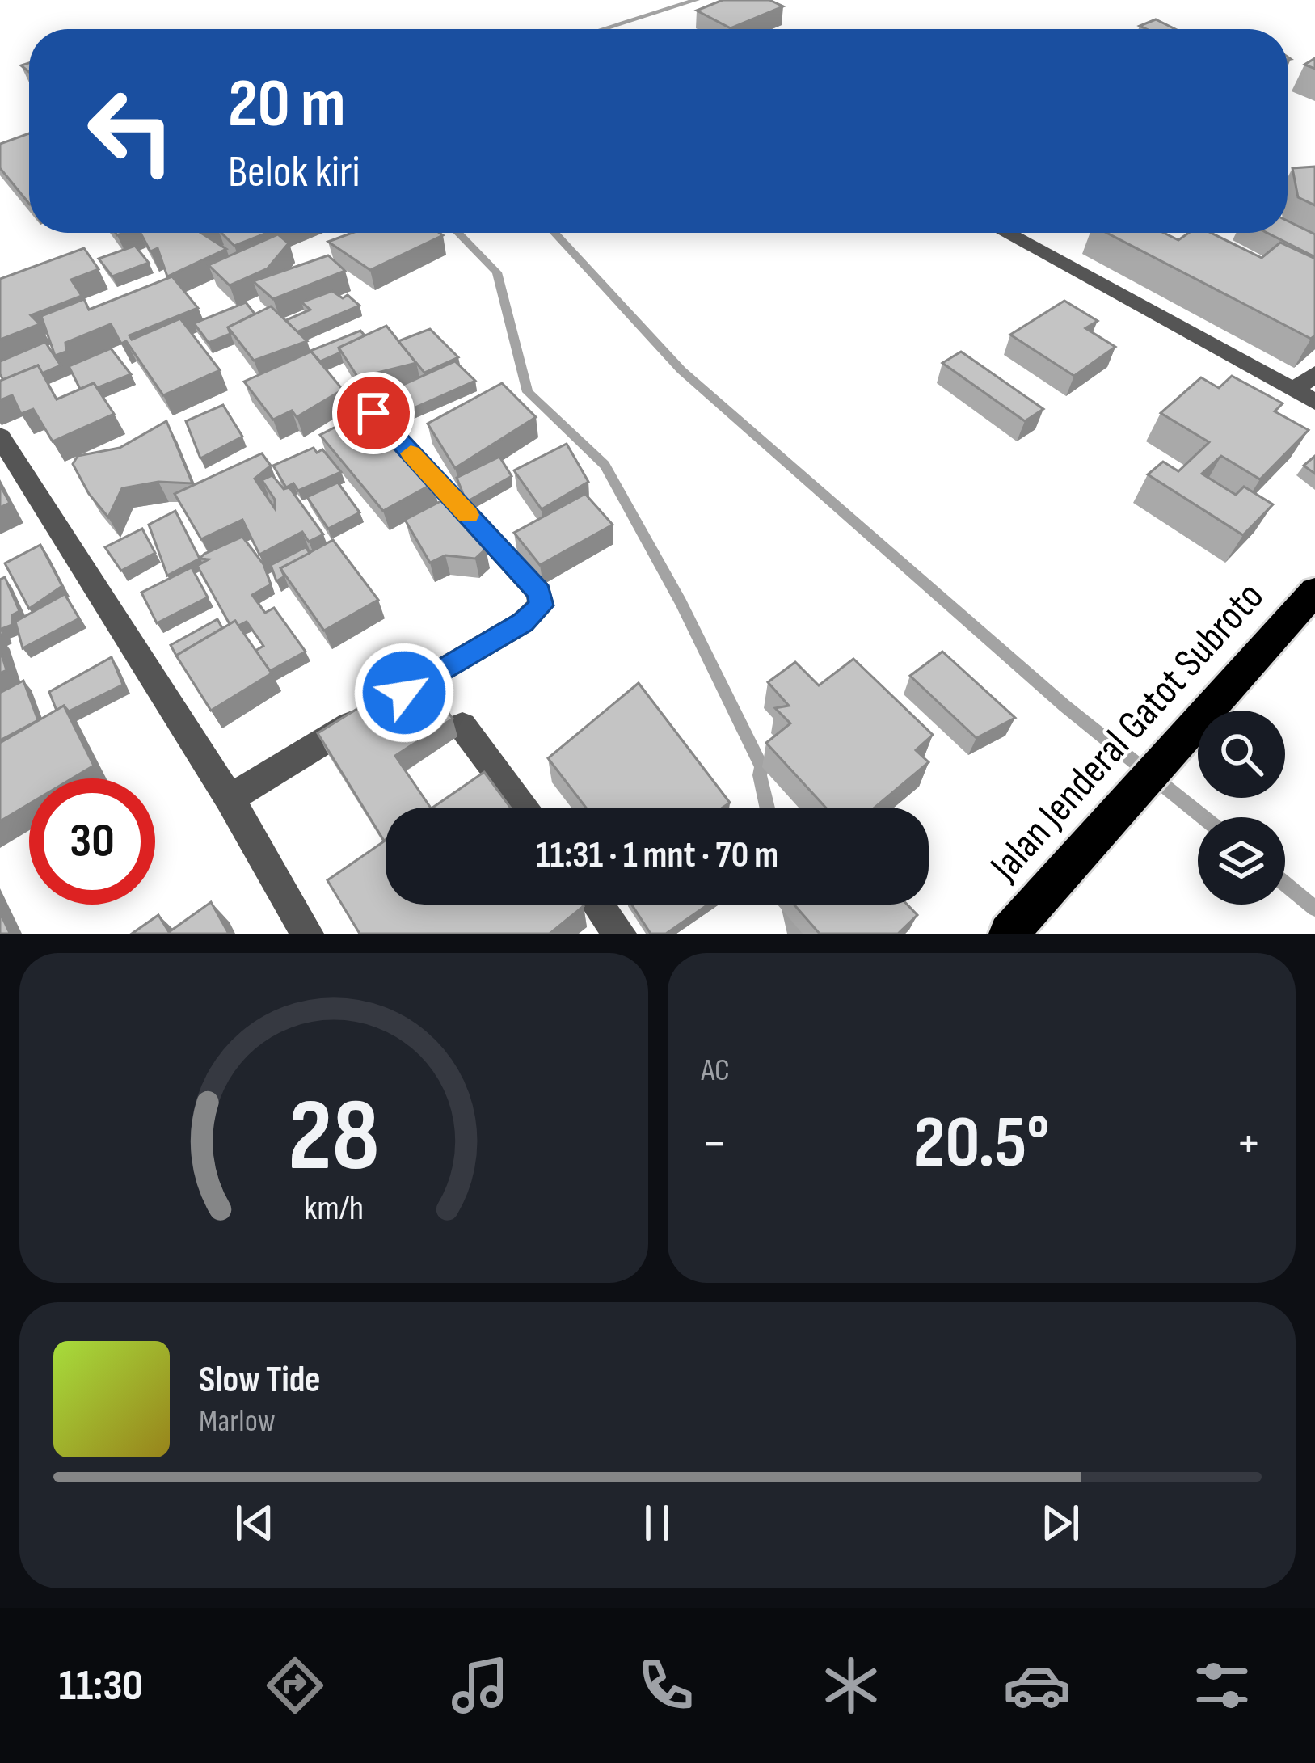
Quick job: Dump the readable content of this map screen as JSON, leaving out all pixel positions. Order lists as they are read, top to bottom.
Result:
{
  "streets": {
    "highway": ["Jalan Jenderal Gatot Subroto"]
  },
  "page": {
    "turn": ["20 m", "Belok kiri"],
    "limit": "30",
    "trip": "11:31 · 1 mnt · 70 m",
    "tile": "AC",
    "heat": ["−", "20.5°", "+"],
    "song": ["Slow Tide", "Marlow"],
    "tabs": "11:30",
    "gauge": ["28", "km/h"]
  }
}
